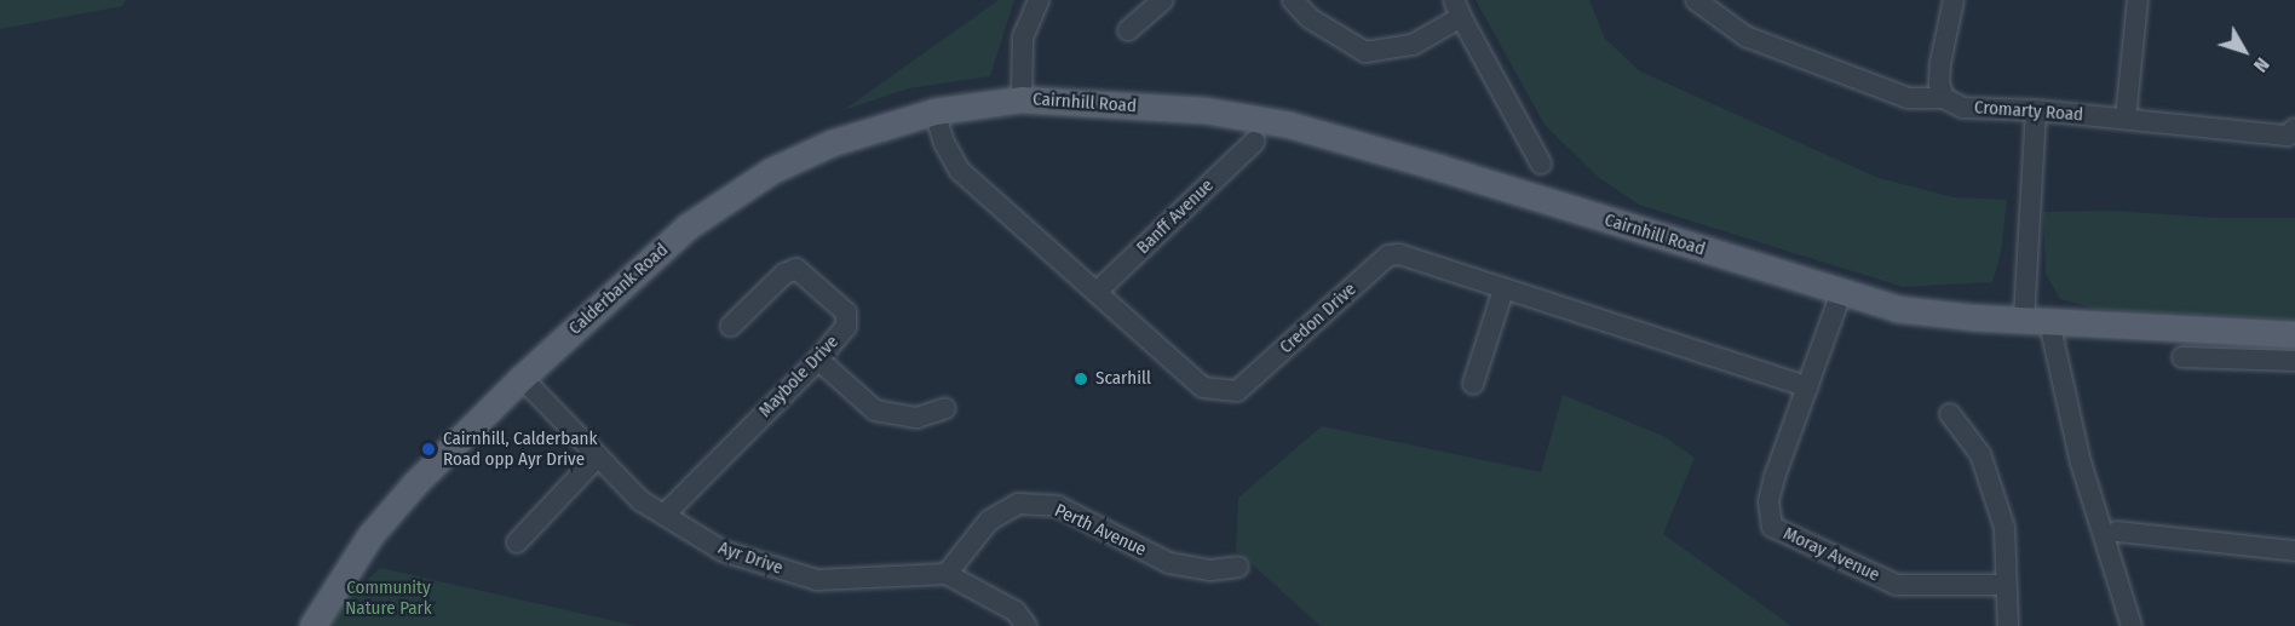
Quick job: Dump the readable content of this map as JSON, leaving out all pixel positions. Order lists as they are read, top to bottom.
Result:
{
  "streets": {
    "main road": ["Cairnhill Road", "Calderbank Road"],
    "street": [
      "Cromarty Road",
      "Banff Avenue",
      "Credon Drive",
      "Maybole Drive",
      "Perth Avenue",
      "Moray Avenue",
      "Ayr Drive"
    ]
  },
  "crossings": [
    ["Cairnhill Road", "Calderbank Road"],
    ["Cairnhill Road", "Moray Avenue"],
    ["Banff Avenue", "Credon Drive"],
    ["Calderbank Road", "Credon Drive"],
    ["Calderbank Road", "Ayr Drive"],
    ["Credon Drive", "Moray Avenue"],
    ["Maybole Drive", "Ayr Drive"],
    ["Perth Avenue", "Ayr Drive"]
  ],
  "parks": ["Community Nature Park"],
  "places": ["Scarhill", "Cairnhill, Calderbank Road opp Ayr Drive"],
  "north": "bottom right"
}
